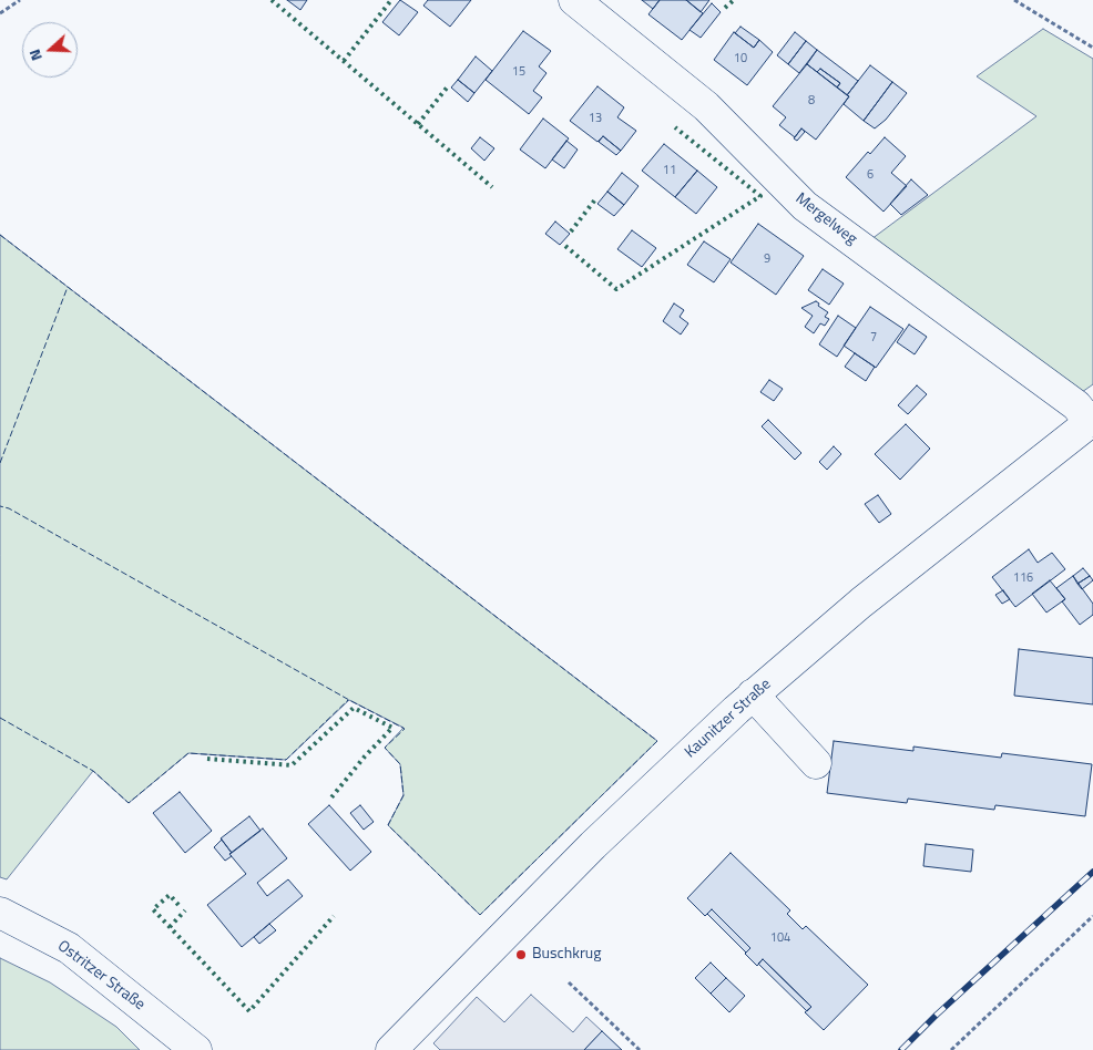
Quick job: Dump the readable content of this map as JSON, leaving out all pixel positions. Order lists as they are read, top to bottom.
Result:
{
  "streets": {
    "street": ["Mergelweg", "Kaunitzer Straße", "Ostritzer Straße"]
  },
  "crossings": [
    ["Mergelweg", "Kaunitzer Straße"]
  ],
  "places": ["Buschkrug"],
  "house_numbers": [
    "10",
    "15",
    "8",
    "13",
    "11",
    "6",
    "9",
    "7",
    "116",
    "104"
  ],
  "north": "left"
}
